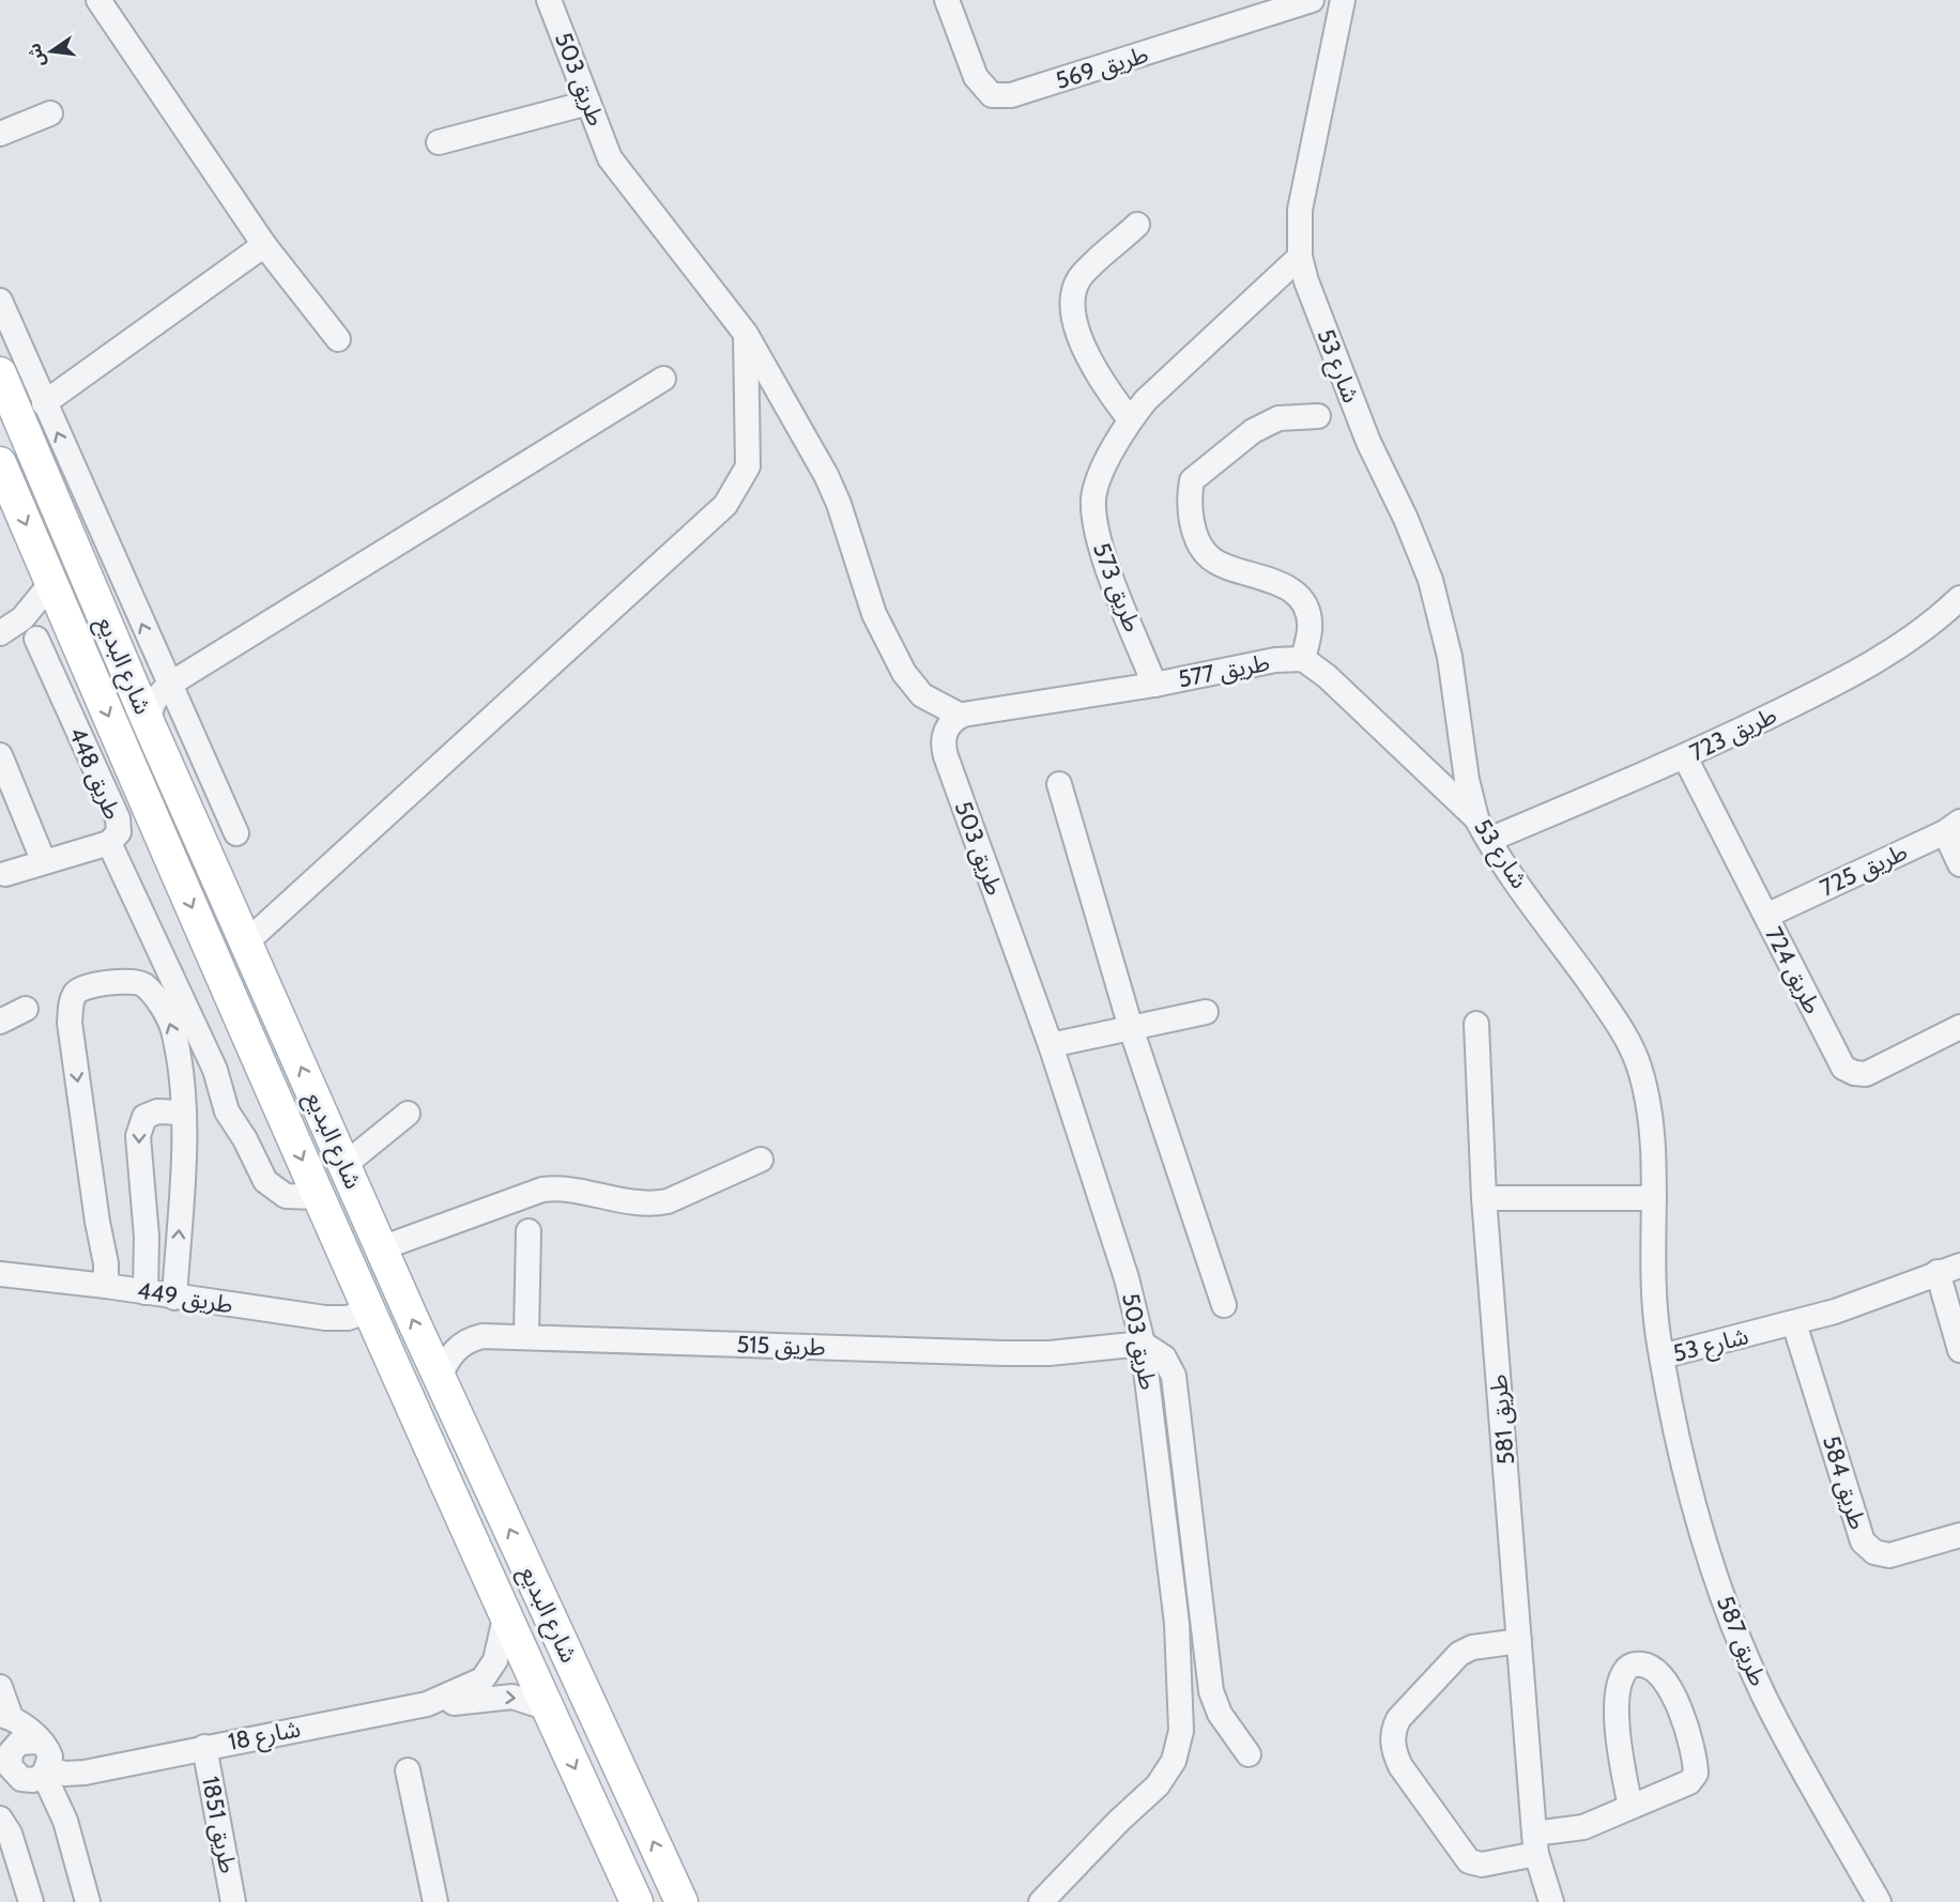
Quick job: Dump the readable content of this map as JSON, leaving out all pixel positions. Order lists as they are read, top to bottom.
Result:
{
  "streets": {
    "main road": ["شارع البديع"],
    "street": [
      "طريق 569",
      "طريق 503",
      "شارع 53",
      "طريق 573",
      "طريق 577",
      "طريق 723",
      "طريق 448",
      "طريق 725",
      "طريق 724",
      "طريق 449",
      "طريق 515",
      "طريق 581",
      "طريق 584",
      "طريق 587",
      "شارع 18",
      "طريق 1851"
    ]
  },
  "crossings": [
    ["طريق 503", "طريق 577"],
    ["طريق 503", "طريق 515"],
    ["شارع 53", "طريق 573"],
    ["شارع 53", "طريق 577"],
    ["شارع 53", "طريق 723"],
    ["شارع 53", "طريق 584"],
    ["شارع 53", "طريق 587"],
    ["طريق 573", "طريق 577"],
    ["شارع البديع", "طريق 449"],
    ["شارع البديع", "طريق 515"],
    ["شارع البديع", "شارع 18"],
    ["طريق 723", "طريق 724"],
    ["طريق 725", "طريق 724"],
    ["شارع 18", "طريق 1851"]
  ],
  "north": "left"
}
